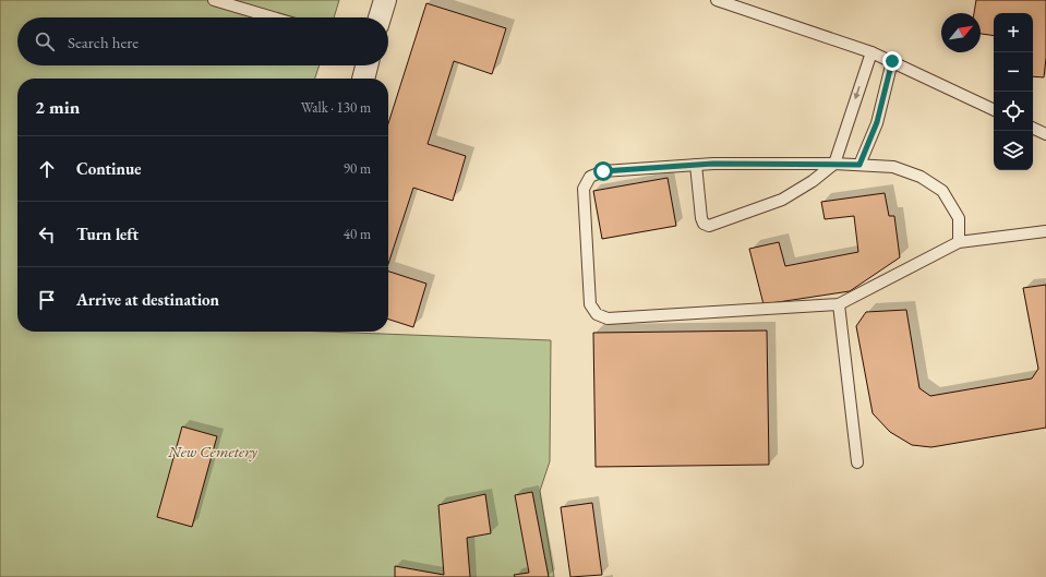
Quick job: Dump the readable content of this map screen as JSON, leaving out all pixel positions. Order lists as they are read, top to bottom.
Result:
{
  "parks": ["New Cemetery"],
  "north": "top right",
  "page": {
    "map_buttons": ["+", "−"],
    "search": "Search here",
    "heading": ["2 min", "Walk · 130 m"],
    "list": [
      ["Continue", "90 m"],
      ["Turn left", "40 m"],
      "Arrive at destination"
    ]
  }
}
